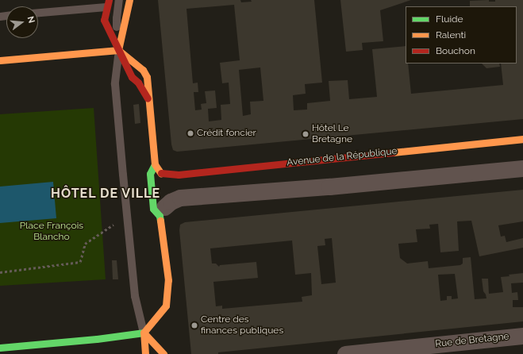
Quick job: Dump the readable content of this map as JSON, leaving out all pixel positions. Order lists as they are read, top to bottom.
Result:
{
  "streets": {
    "street": ["Avenue de la République", "Rue de Bretagne"]
  },
  "districts": ["HÔTEL DE VILLE"],
  "parks": ["Place François Blancho"],
  "places": ["Crédit foncier", "Hôtel Le Bretagne", "Centre des finances publiques"],
  "legend": ["Fluide", "Ralenti", "Bouchon"],
  "north": "right"
}
